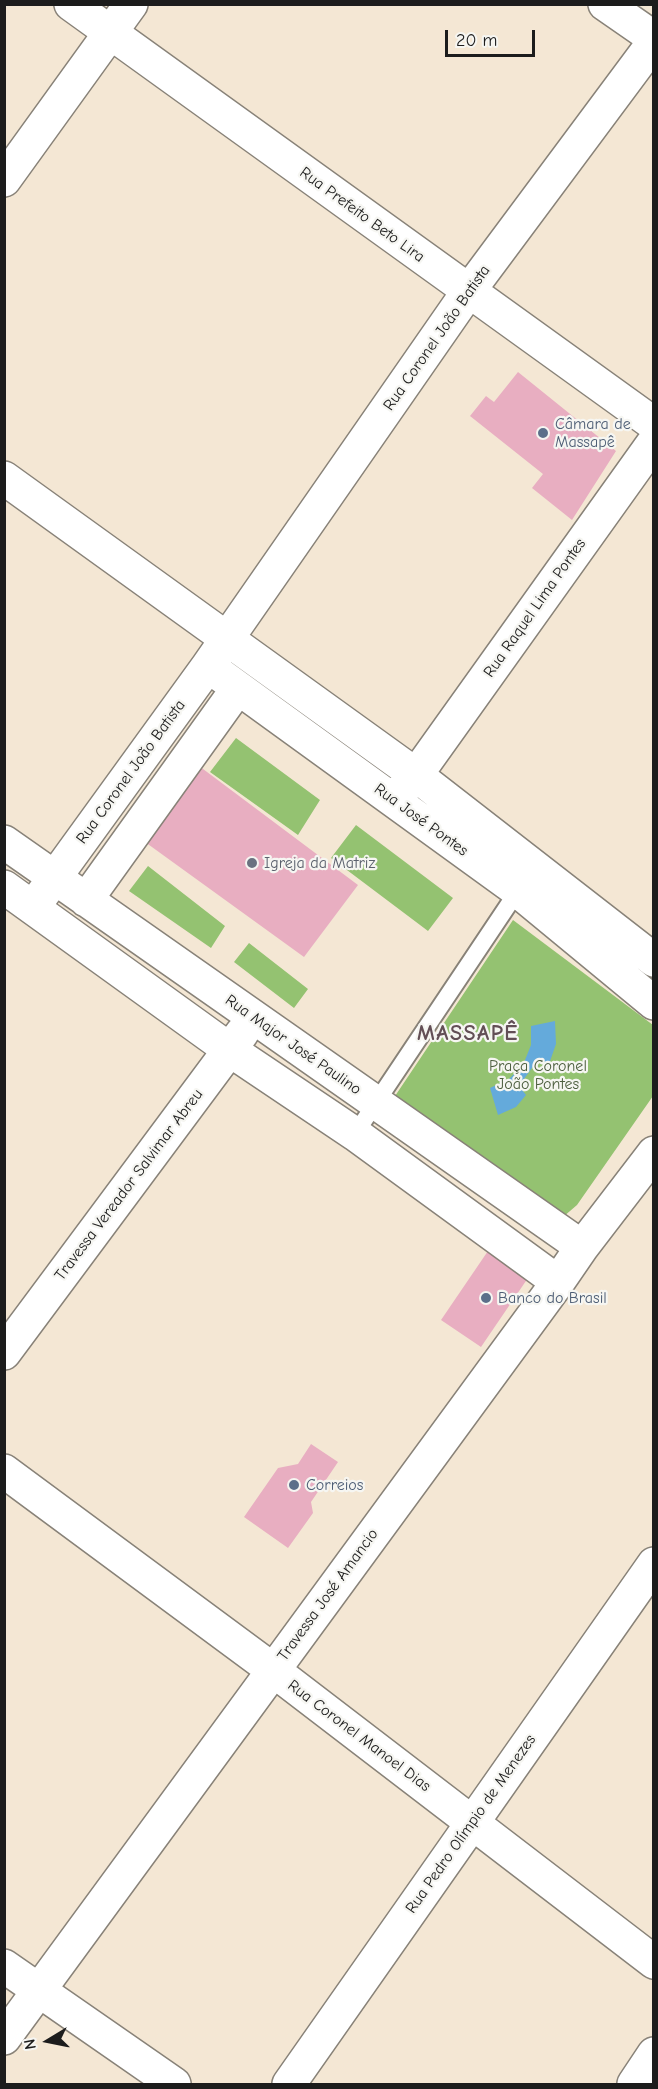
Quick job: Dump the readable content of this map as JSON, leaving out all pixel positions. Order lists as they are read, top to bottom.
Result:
{
  "streets": {
    "street": [
      "Rua Prefeito Beto Lira",
      "Rua Coronel João Batista",
      "Rua Raquel Lima Pontes",
      "Rua José Pontes",
      "Rua Major José Paulino",
      "Travessa Vereador Salvimar Abreu",
      "Travessa José Amancio",
      "Rua Coronel Manoel Dias",
      "Rua Pedro Olímpio de Menezes"
    ]
  },
  "crossings": [
    ["Rua Prefeito Beto Lira", "Rua Coronel João Batista"],
    ["Rua Coronel João Batista", "Rua José Pontes"],
    ["Rua Coronel João Batista", "Rua Major José Paulino"],
    ["Rua Raquel Lima Pontes", "Rua José Pontes"],
    ["Rua Major José Paulino", "Travessa Vereador Salvimar Abreu"],
    ["Rua Major José Paulino", "Travessa José Amancio"],
    ["Travessa José Amancio", "Rua Coronel Manoel Dias"],
    ["Rua Coronel Manoel Dias", "Rua Pedro Olímpio de Menezes"]
  ],
  "districts": ["MASSAPÊ"],
  "parks": ["Praça Coronel João Pontes"],
  "places": [
    "Câmara de Massapê",
    "Igreja da Matriz",
    "Banco do Brasil",
    "Correios"
  ],
  "scale_bar": "20 m",
  "north": "left"
}
